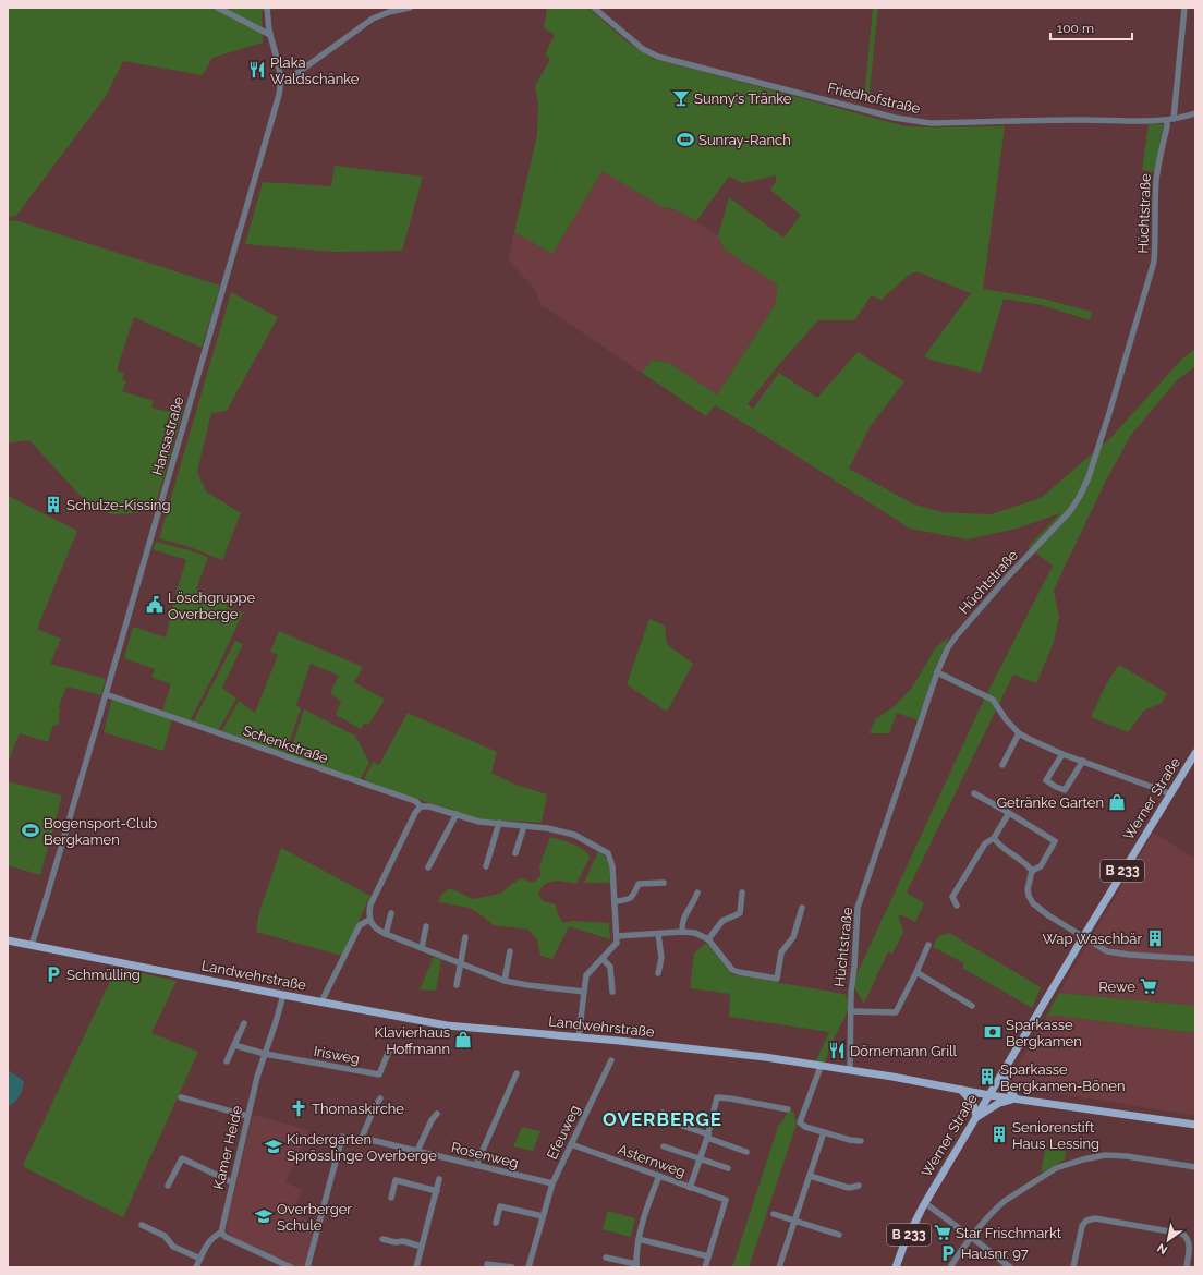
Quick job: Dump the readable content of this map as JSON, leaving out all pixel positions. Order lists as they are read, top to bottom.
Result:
{
  "streets": {
    "main road": ["Werner Straße", "B 233", "Landwehrstraße"],
    "street": [
      "Friedhofstraße",
      "Hüchtstraße",
      "Hansastraße",
      "Schenkstraße",
      "Irisweg",
      "Efeuweg",
      "Kamer Heide",
      "Rosenweg",
      "Asternweg"
    ]
  },
  "crossings": [
    ["Friedhofstraße", "Hüchtstraße"],
    ["Hüchtstraße", "Landwehrstraße"],
    ["Hansastraße", "Schenkstraße"],
    ["Hansastraße", "Landwehrstraße"],
    ["Werner Straße", "Landwehrstraße"],
    ["Landwehrstraße", "Kamer Heide"],
    ["Irisweg", "Kamer Heide"],
    ["Efeuweg", "Rosenweg"],
    ["Efeuweg", "Asternweg"]
  ],
  "districts": ["OVERBERGE"],
  "places": {
    "restaurant": ["Plaka Waldschänke", "Dörnemann Grill"],
    "bar": ["Sunny's Tränke"],
    "sports": ["Sunray-Ranch", "Bogensport-Club Bergkamen"],
    "building": [
      "Schulze-Kissing",
      "Wap Waschbär",
      "Sparkasse Bergkamen-Bönen",
      "Seniorenstift Haus Lessing"
    ],
    "public building": ["Löschgruppe Overberge"],
    "shop": ["Getränke Garten", "Klavierhaus Hoffmann"],
    "parking": ["Schmülling", "Hausnr. 97"],
    "supermarket": ["Rewe", "Star Frischmarkt"],
    "bank": ["Sparkasse Bergkamen"],
    "church": ["Thomaskirche"],
    "school or university": ["Kindergarten Sprösslinge Overberge", "Overberger Schule"]
  },
  "scale_bar": "100 m",
  "north": "bottom left"
}
